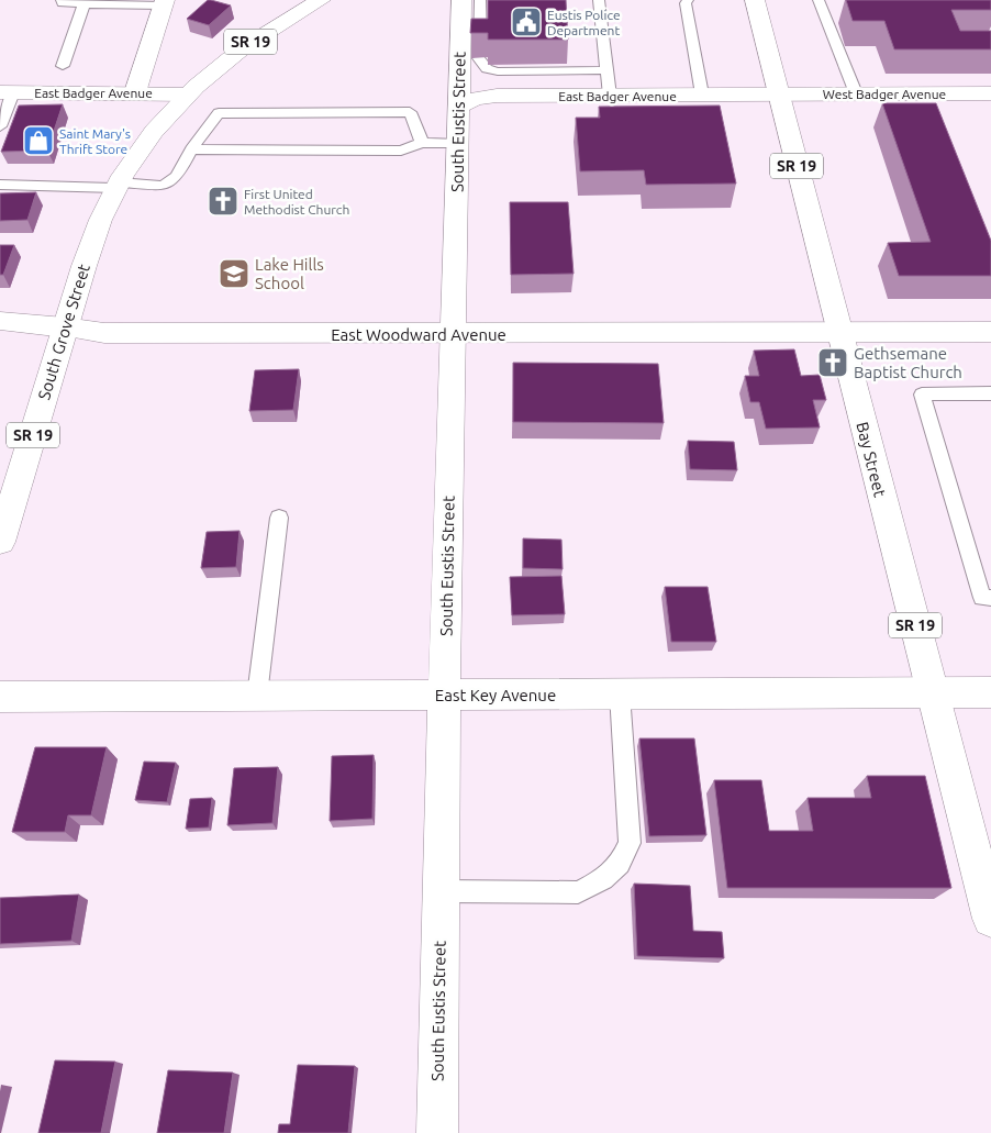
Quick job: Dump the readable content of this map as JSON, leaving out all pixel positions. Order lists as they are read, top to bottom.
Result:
{
  "streets": {
    "street": [
      "SR 19",
      "East Badger Avenue",
      "West Badger Avenue",
      "South Eustis Street",
      "South Grove Street",
      "East Woodward Avenue",
      "Bay Street",
      "East Key Avenue"
    ]
  },
  "crossings": [
    ["SR 19", "East Badger Avenue"],
    ["SR 19", "South Grove Street"],
    ["East Badger Avenue", "West Badger Avenue"],
    ["East Badger Avenue", "South Eustis Street"],
    ["East Badger Avenue", "Bay Street"],
    ["West Badger Avenue", "Bay Street"],
    ["South Eustis Street", "East Woodward Avenue"],
    ["South Eustis Street", "East Key Avenue"],
    ["South Grove Street", "East Woodward Avenue"],
    ["East Woodward Avenue", "Bay Street"],
    ["Bay Street", "East Key Avenue"]
  ],
  "places": {
    "public building": ["Eustis Police Department"],
    "shop": ["Saint Mary's Thrift Store"],
    "church": ["First United Methodist Church", "Gethsemane Baptist Church"],
    "school or university": ["Lake Hills School"]
  }
}
